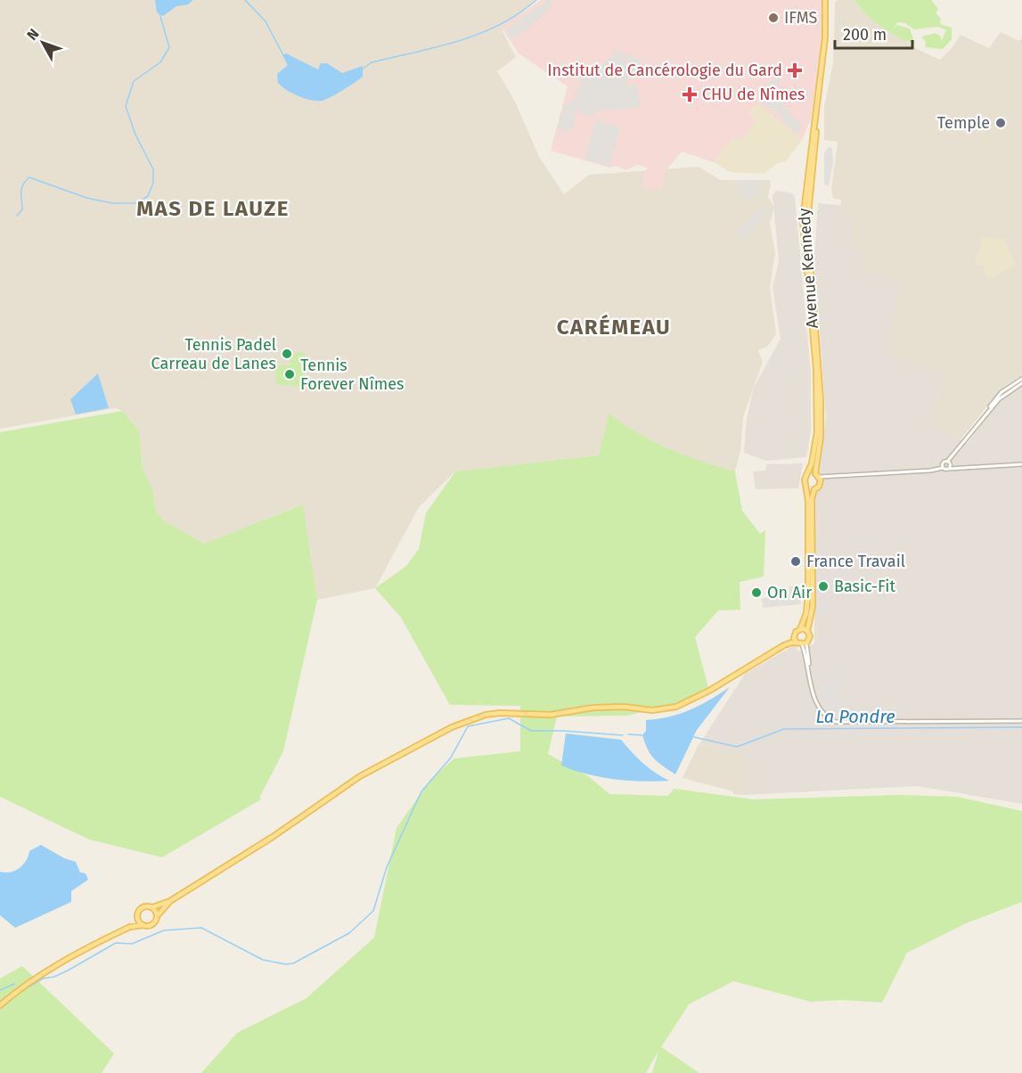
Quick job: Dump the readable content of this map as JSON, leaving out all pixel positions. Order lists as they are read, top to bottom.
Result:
{
  "streets": {
    "main road": ["Avenue Kennedy"]
  },
  "districts": ["MAS DE LAUZE", "CARÉMEAU"],
  "water": ["La Pondre"],
  "places": {
    "other": [
      "IFMS",
      "Temple",
      "Tennis Padel Carreau de Lanes",
      "Tennis Forever Nîmes",
      "France Travail",
      "Basic-Fit",
      "On Air"
    ],
    "health": ["Institut de Cancérologie du Gard", "CHU de Nîmes"]
  },
  "scale_bar": "200 m",
  "north": "top left"
}
